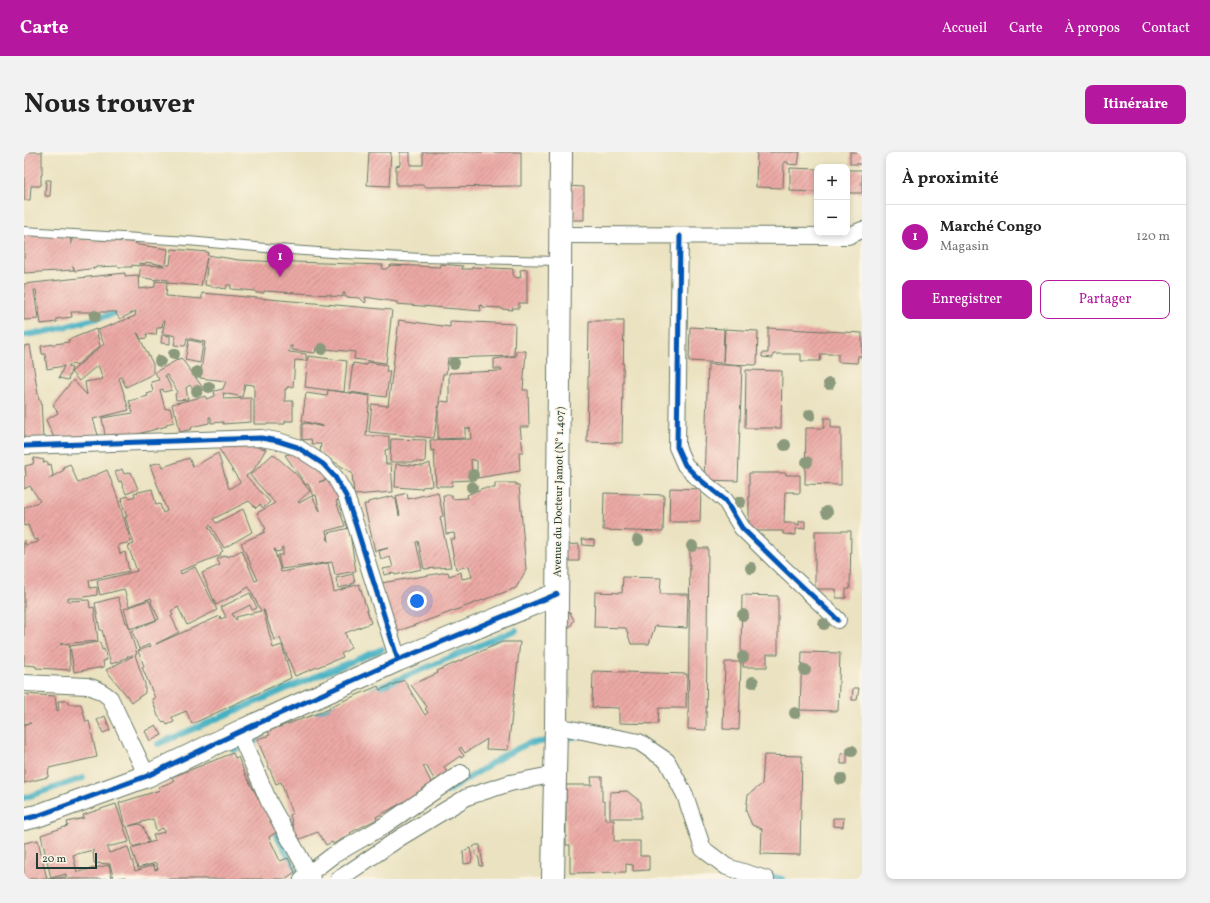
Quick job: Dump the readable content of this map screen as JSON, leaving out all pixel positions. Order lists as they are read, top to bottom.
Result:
{
  "streets": {
    "main road": ["Avenue du Docteur Jamot (N° 1.407)"]
  },
  "scale_bar": "20 m",
  "page": {
    "header": "Carte",
    "nav": [
      "Accueil",
      "Carte",
      "À propos",
      "Contact"
    ],
    "title": "Nous trouver",
    "buttons": [
      "Itinéraire",
      ["Enregistrer", "Partager"]
    ],
    "heading": "À proximité",
    "map_buttons": ["+", "−"],
    "list": [
      {
        "mark": "1",
        "name": "Marché Congo",
        "note": "Magasin",
        "value": "120 m"
      }
    ],
    "pins": "1",
    "scale": "20 m"
  }
}
